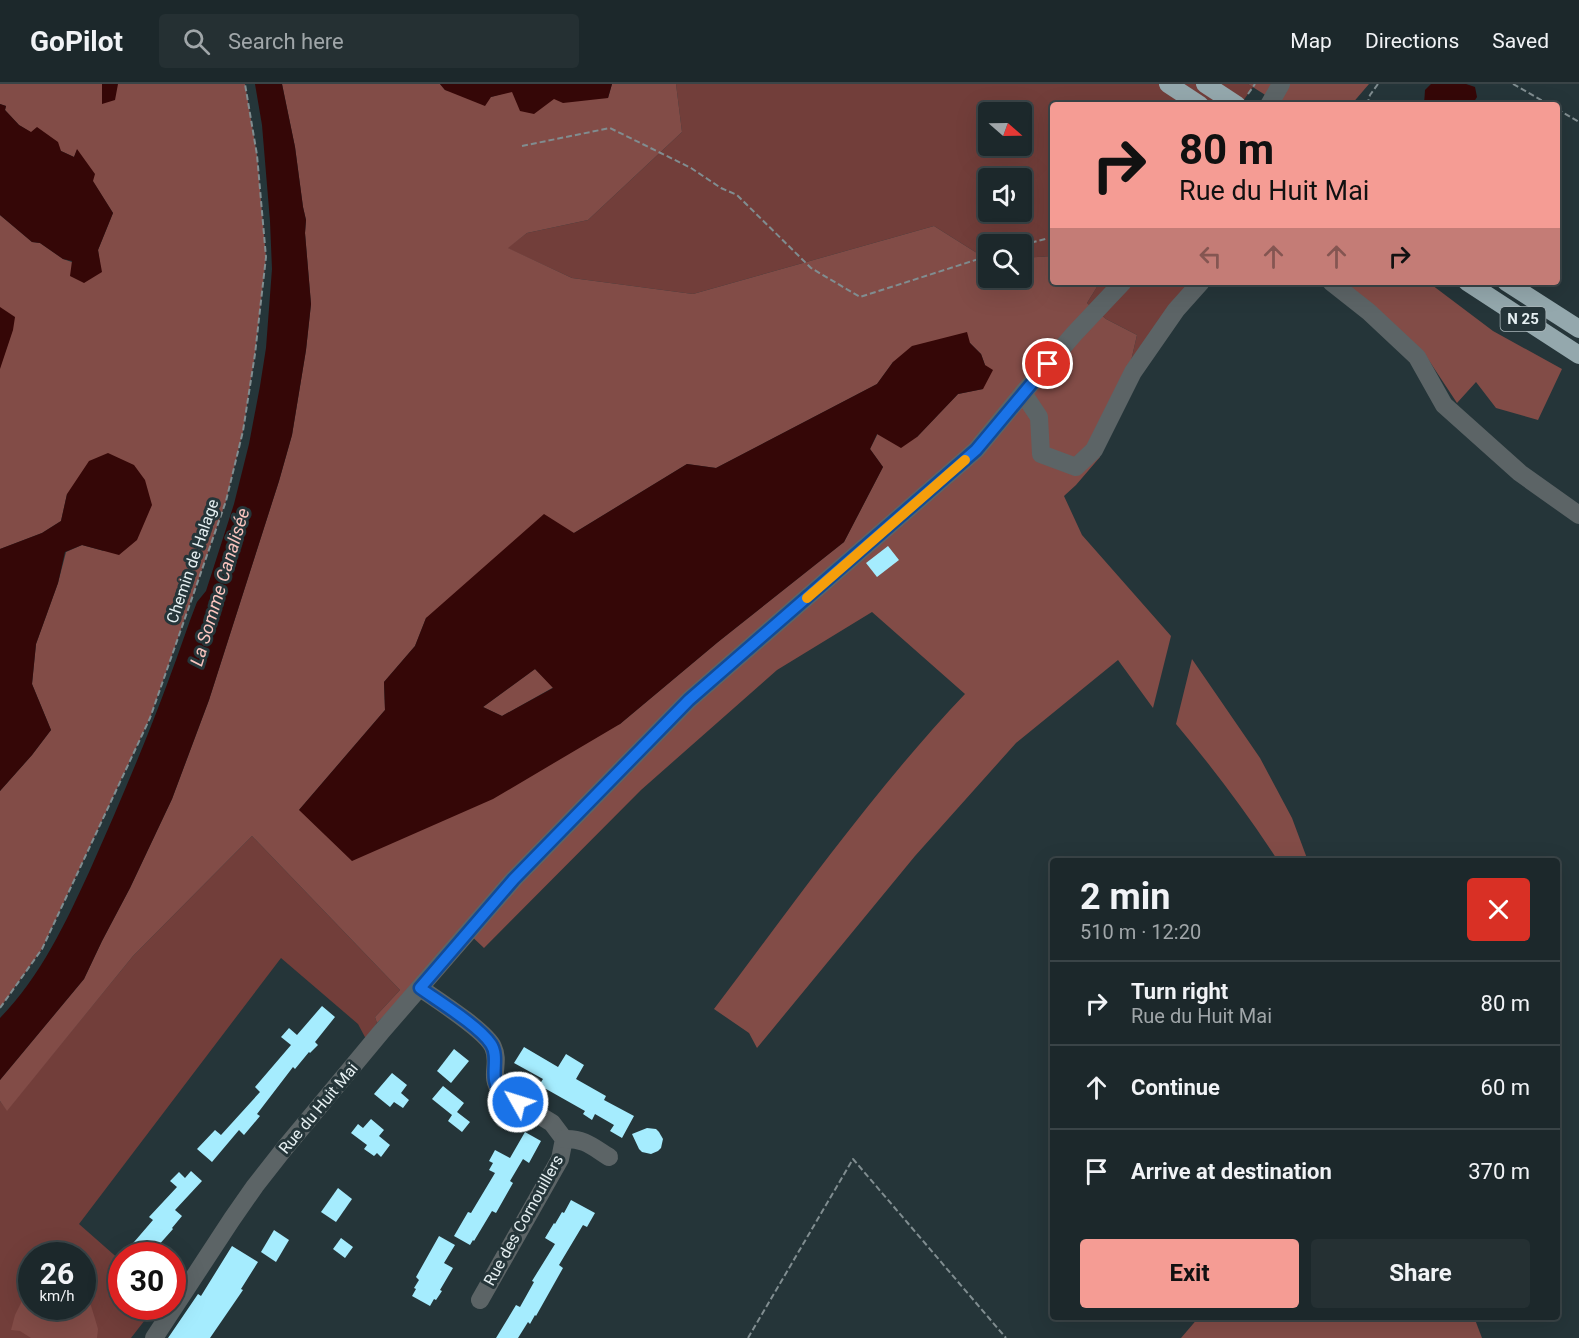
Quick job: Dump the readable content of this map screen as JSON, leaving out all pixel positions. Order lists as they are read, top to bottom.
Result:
{
  "streets": {
    "highway": ["N 25"],
    "street": ["Rue du Huit Mai", "Rue des Cornouillers"],
    "path": ["Chemin de Halage"]
  },
  "crossings": [
    ["Rue du Huit Mai", "Rue des Cornouillers"]
  ],
  "water": ["La Somme Canalisée"],
  "north": "right",
  "page": {
    "header": "GoPilot",
    "search": "Search here",
    "nav": ["Map", "Directions", "Saved"],
    "turn": ["80 m", "Rue du Huit Mai"],
    "heading": ["2 min", "510 m · 12:20"],
    "list": [
      {
        "name": "Turn right",
        "note": "Rue du Huit Mai",
        "value": "80 m"
      },
      {
        "name": "Continue",
        "value": "60 m"
      },
      {
        "name": "Arrive at destination",
        "value": "370 m"
      }
    ],
    "buttons": ["Exit", "Share"],
    "speed": "26 km/h",
    "limit": "30"
  }
}
